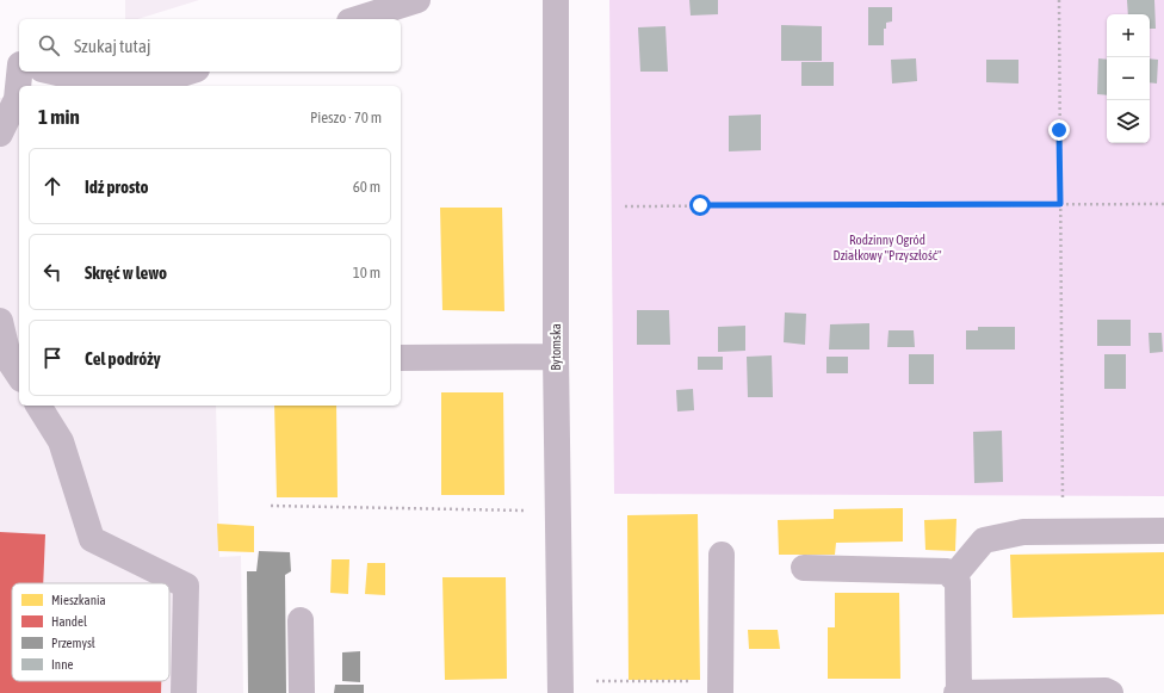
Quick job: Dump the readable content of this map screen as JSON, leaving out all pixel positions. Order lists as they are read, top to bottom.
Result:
{
  "streets": {
    "street": ["Bytomska"]
  },
  "parks": ["Rodzinny Ogród Działkowy \"Przyszłość\""],
  "legend": [
    "Mieszkania",
    "Handel",
    "Przemysł",
    "Inne"
  ],
  "page": {
    "map_buttons": ["+", "−"],
    "search": "Szukaj tutaj",
    "heading": ["1 min", "Pieszo · 70 m"],
    "list": [
      ["Idź prosto", "60 m"],
      ["Skręć w lewo", "10 m"],
      "Cel podróży"
    ]
  }
}
